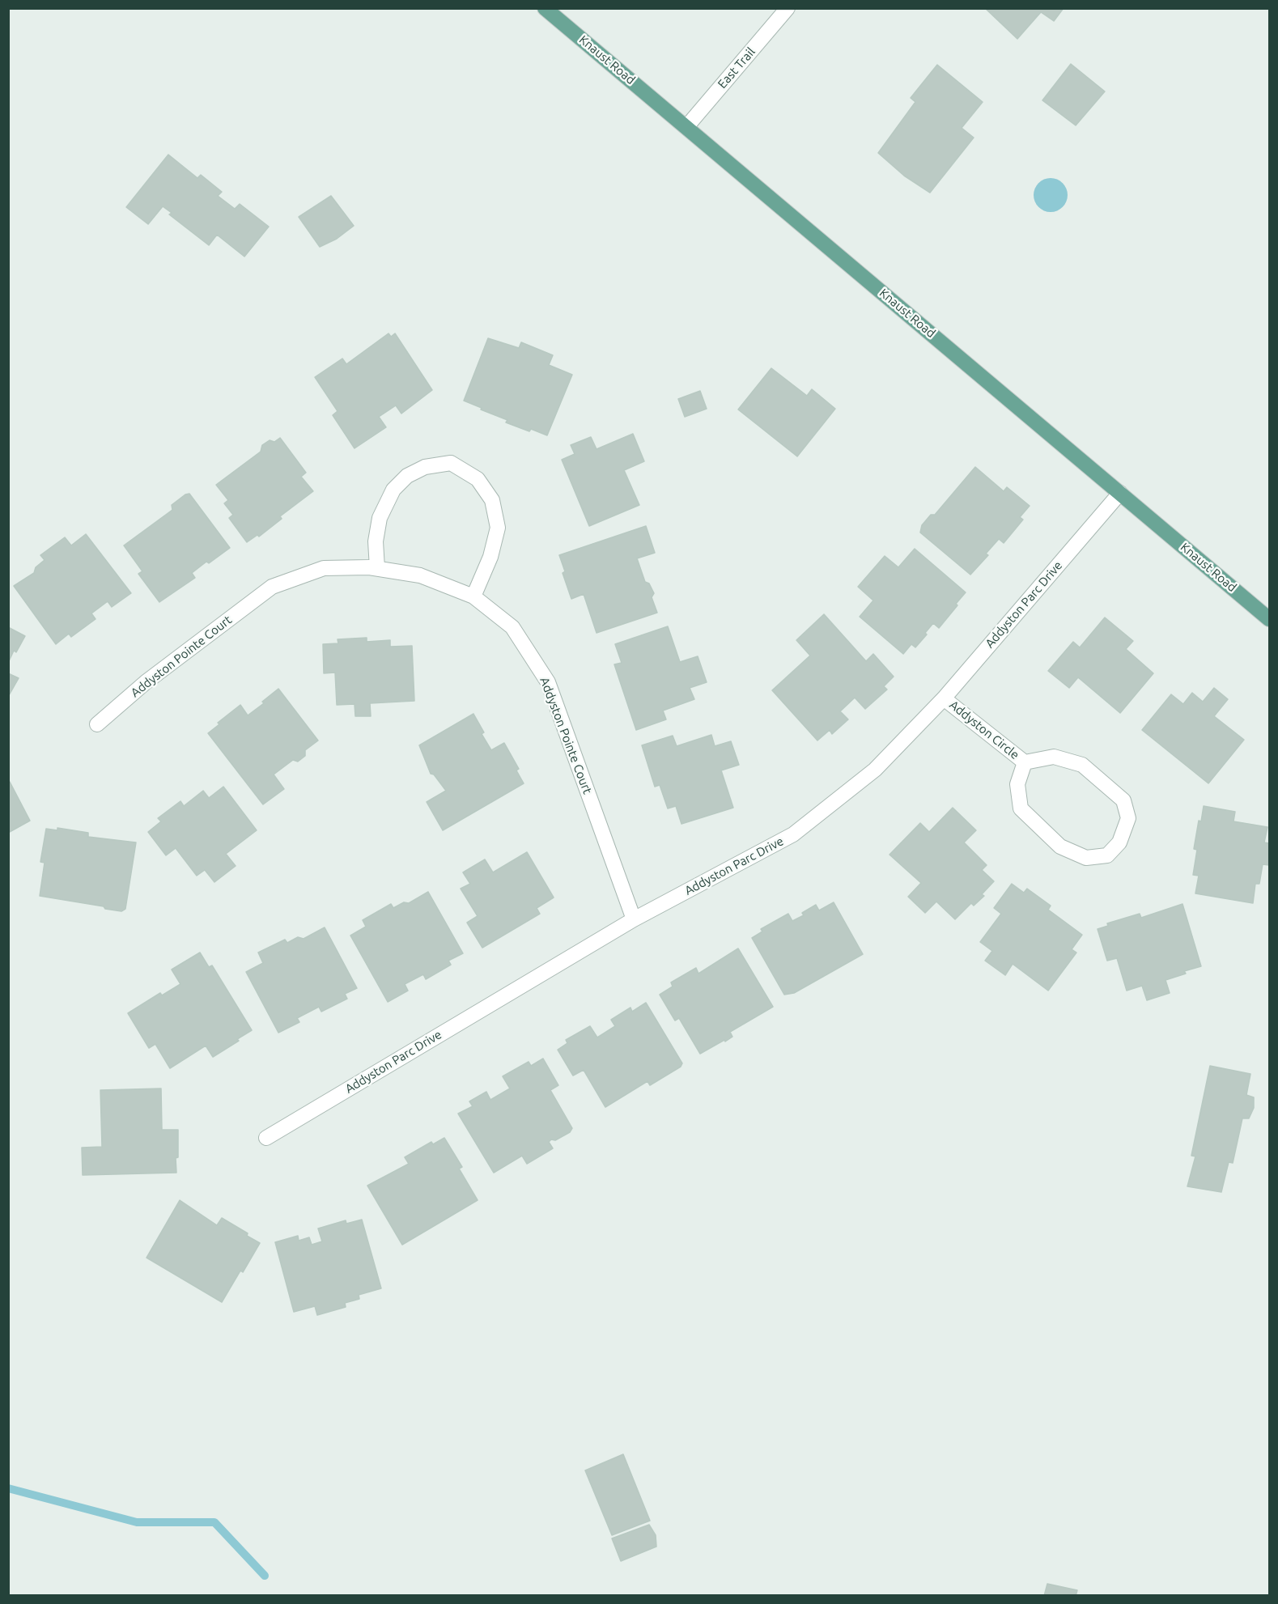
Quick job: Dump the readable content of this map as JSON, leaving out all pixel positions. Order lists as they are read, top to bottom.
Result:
{
  "streets": {
    "main road": ["Knaust Road"],
    "street": [
      "East Trail",
      "Addyston Parc Drive",
      "Addyston Pointe Court",
      "Addyston Circle"
    ]
  },
  "crossings": [
    ["Knaust Road", "East Trail"],
    ["Knaust Road", "Addyston Parc Drive"],
    ["Addyston Parc Drive", "Addyston Pointe Court"],
    ["Addyston Parc Drive", "Addyston Circle"]
  ]
}
